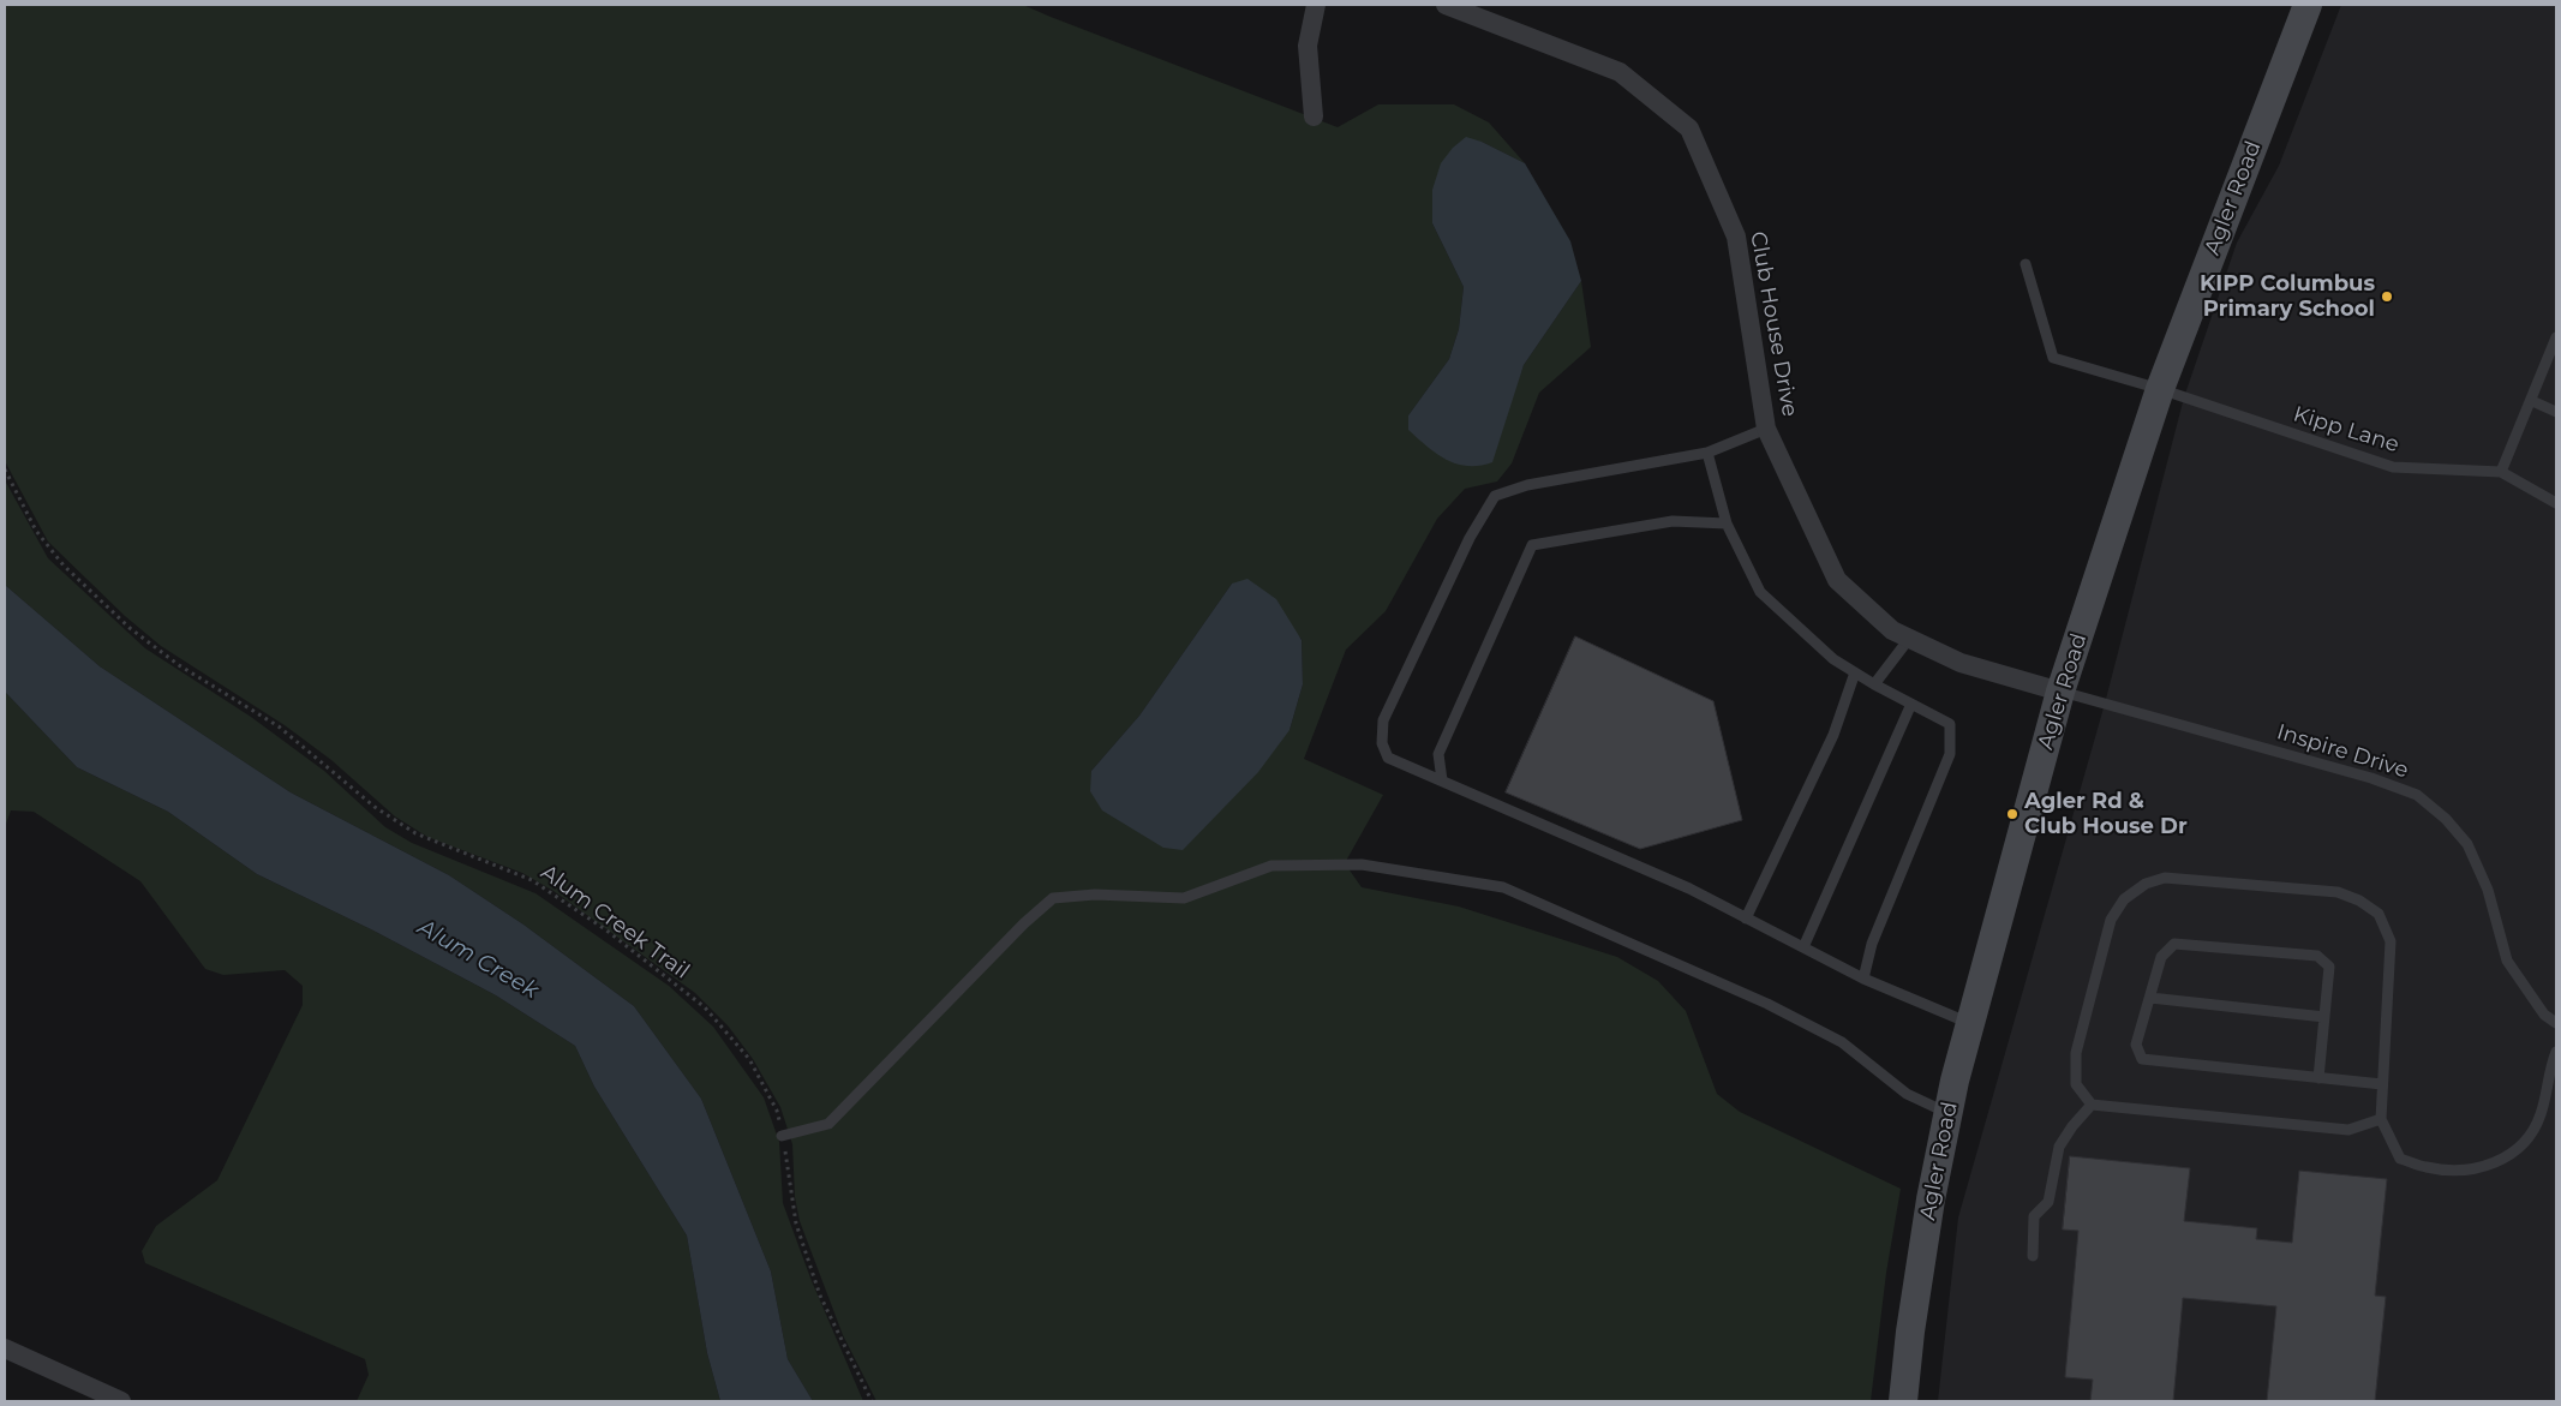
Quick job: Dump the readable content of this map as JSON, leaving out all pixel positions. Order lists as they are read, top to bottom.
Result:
{
  "streets": {
    "main road": ["Agler Road"],
    "street": ["Club House Drive"],
    "lane": ["Kipp Lane", "Inspire Drive"],
    "path": ["Alum Creek Trail"]
  },
  "crossings": [
    ["Agler Road", "Club House Drive"],
    ["Agler Road", "Kipp Lane"],
    ["Agler Road", "Inspire Drive"],
    ["Club House Drive", "Inspire Drive"]
  ],
  "water": ["Alum Creek"],
  "places": ["KIPP Columbus Primary School", "Agler Rd & Club House Dr"]
}
